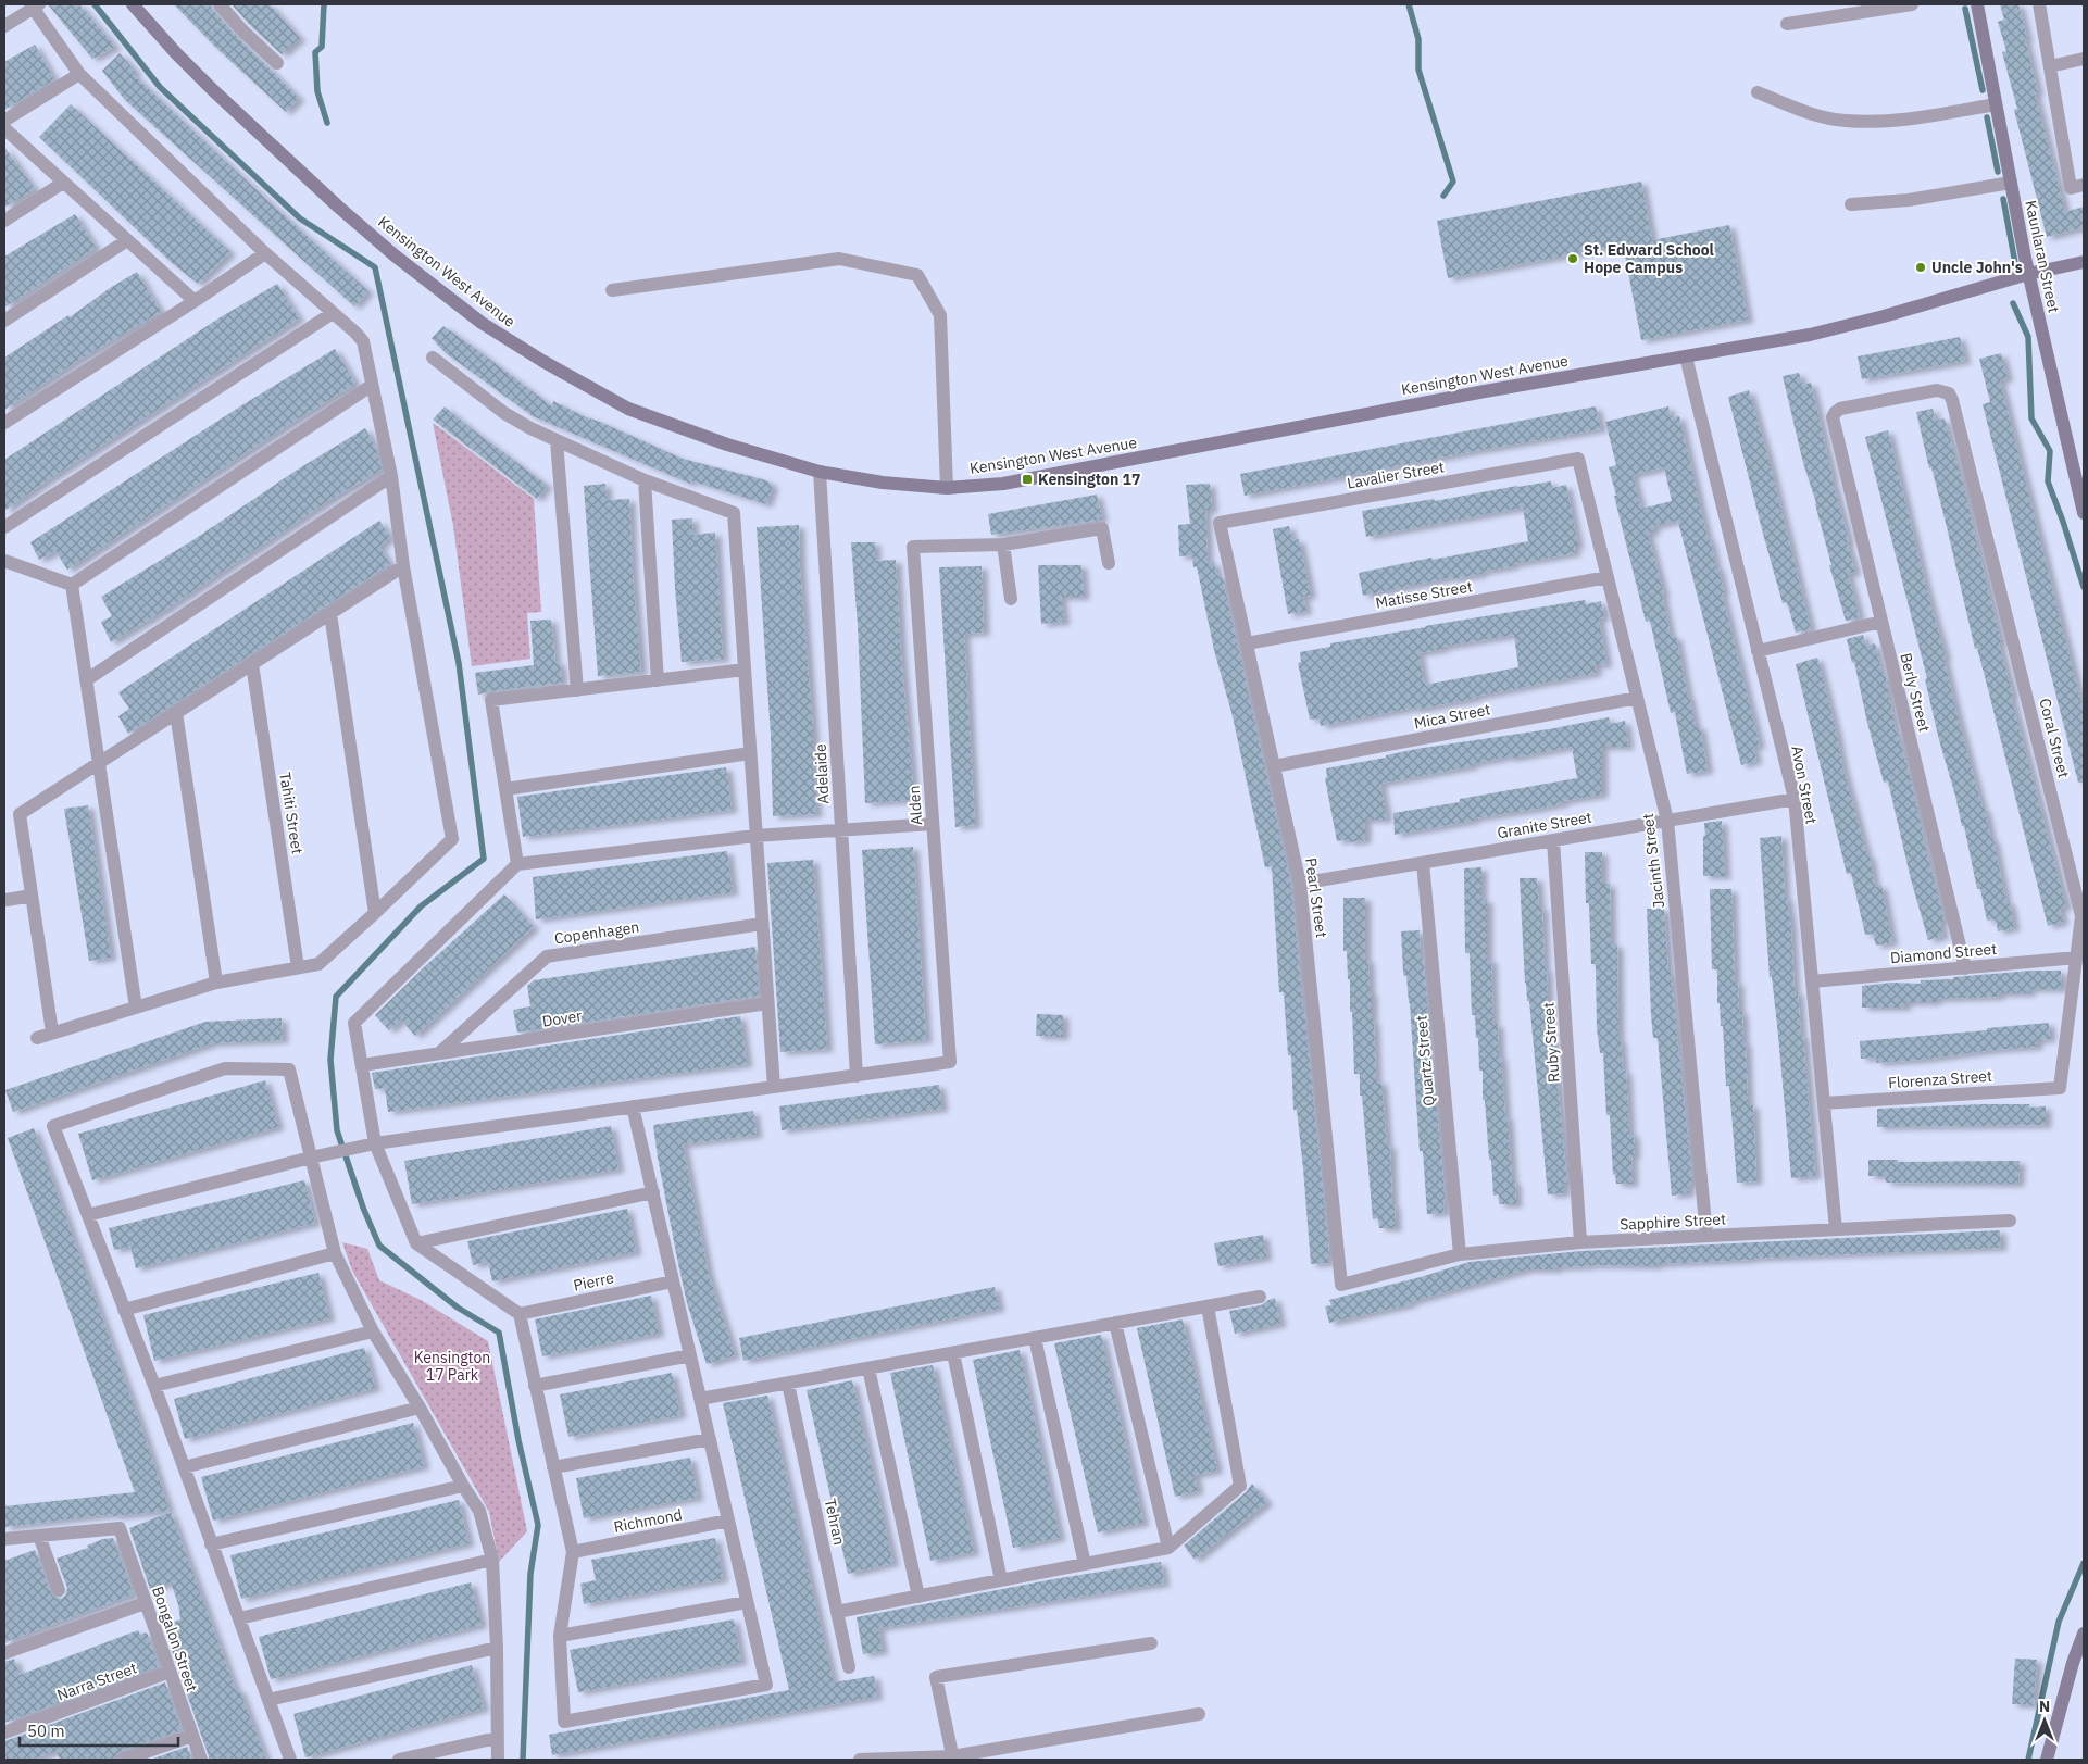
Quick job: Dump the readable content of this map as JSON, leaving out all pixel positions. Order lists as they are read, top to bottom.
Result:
{
  "streets": {
    "street": [
      "Kaunlaran Street",
      "Kensington West Avenue",
      "Lavalier Street",
      "Matisse Street",
      "Berly Street",
      "Mica Street",
      "Coral Street",
      "Adelaide",
      "Avon Street",
      "Alden",
      "Tahiti Street",
      "Granite Street",
      "Jacinth Street",
      "Pearl Street",
      "Copenhagen",
      "Diamond Street",
      "Dover",
      "Ruby Street",
      "Quartz Street",
      "Florenza Street",
      "Sapphire Street",
      "Pierre",
      "Richmond",
      "Tehran",
      "Bongalon Street",
      "Narra Street"
    ]
  },
  "crossings": [
    ["Kaunlaran Street", "Kensington West Avenue"],
    ["Kensington West Avenue", "Adelaide"],
    ["Kensington West Avenue", "Avon Street"],
    ["Lavalier Street", "Jacinth Street"],
    ["Lavalier Street", "Pearl Street"],
    ["Matisse Street", "Jacinth Street"],
    ["Matisse Street", "Pearl Street"],
    ["Berly Street", "Coral Street"],
    ["Berly Street", "Diamond Street"],
    ["Mica Street", "Jacinth Street"],
    ["Mica Street", "Pearl Street"],
    ["Coral Street", "Diamond Street"],
    ["Coral Street", "Florenza Street"],
    ["Adelaide", "Alden"],
    ["Avon Street", "Granite Street"],
    ["Avon Street", "Diamond Street"],
    ["Avon Street", "Florenza Street"],
    ["Avon Street", "Sapphire Street"],
    ["Granite Street", "Jacinth Street"],
    ["Granite Street", "Pearl Street"],
    ["Granite Street", "Ruby Street"],
    ["Granite Street", "Quartz Street"],
    ["Jacinth Street", "Sapphire Street"],
    ["Pearl Street", "Sapphire Street"],
    ["Copenhagen", "Dover"],
    ["Ruby Street", "Sapphire Street"],
    ["Quartz Street", "Sapphire Street"],
    ["Bongalon Street", "Narra Street"]
  ],
  "parks": ["Kensington 17 Park"],
  "places": {
    "other": ["St. Edward School Hope Campus", "Uncle John's"],
    "transit": ["Kensington 17"]
  },
  "scale_bar": "50 m",
  "north": "top"
}
